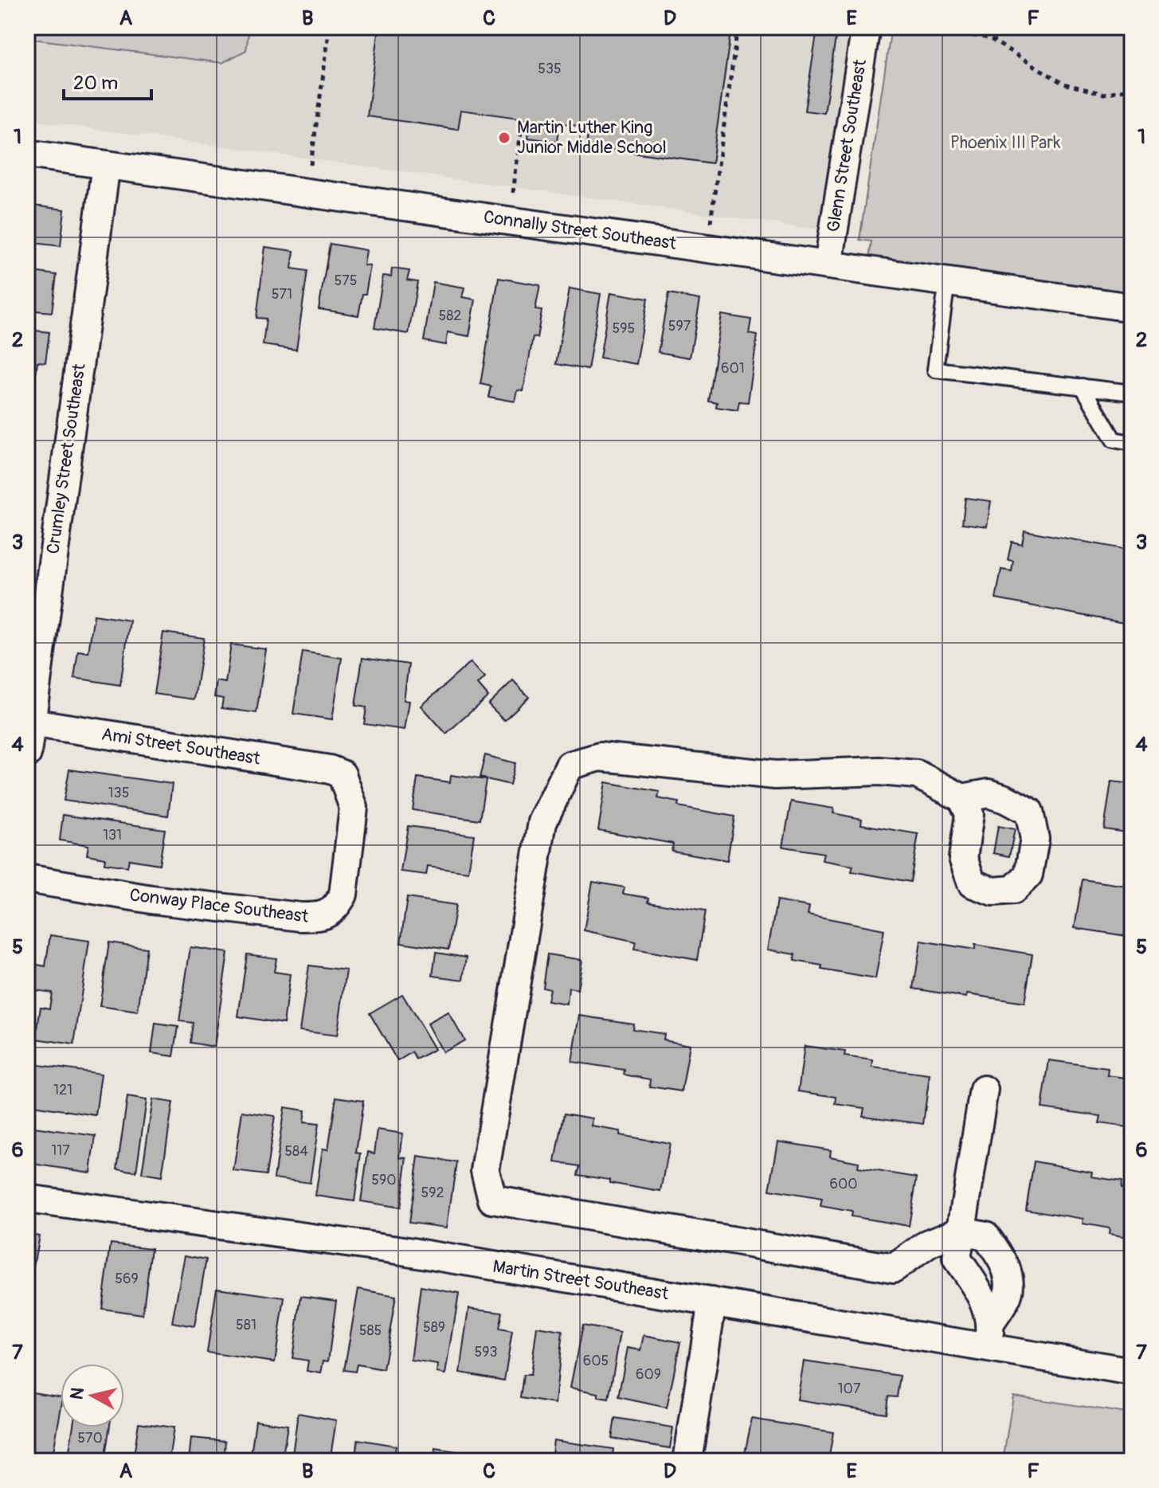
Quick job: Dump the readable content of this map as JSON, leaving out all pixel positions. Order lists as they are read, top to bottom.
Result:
{
  "streets": {
    "street": [
      "Glenn Street Southeast",
      "Connally Street Southeast",
      "Crumley Street Southeast",
      "Ami Street Southeast",
      "Conway Place Southeast",
      "Martin Street Southeast"
    ]
  },
  "crossings": [
    ["Glenn Street Southeast", "Connally Street Southeast"],
    ["Connally Street Southeast", "Crumley Street Southeast"],
    ["Crumley Street Southeast", "Ami Street Southeast"],
    ["Ami Street Southeast", "Conway Place Southeast"]
  ],
  "parks": ["Phoenix III Park"],
  "places": ["Martin Luther King Junior Middle School"],
  "house_numbers": [
    "535",
    "575",
    "571",
    "582",
    "597",
    "595",
    "601",
    "135",
    "131",
    "121",
    "117",
    "584",
    "590",
    "600",
    "592",
    "569",
    "581",
    "589",
    "585",
    "593",
    "605",
    "609",
    "107",
    "570"
  ],
  "scale_bar": "20 m",
  "north": "left",
  "grid": {
    "columns": [
      "A",
      "B",
      "C",
      "D",
      "E",
      "F"
    ],
    "rows": [
      "1",
      "2",
      "3",
      "4",
      "5",
      "6",
      "7"
    ]
  }
}
